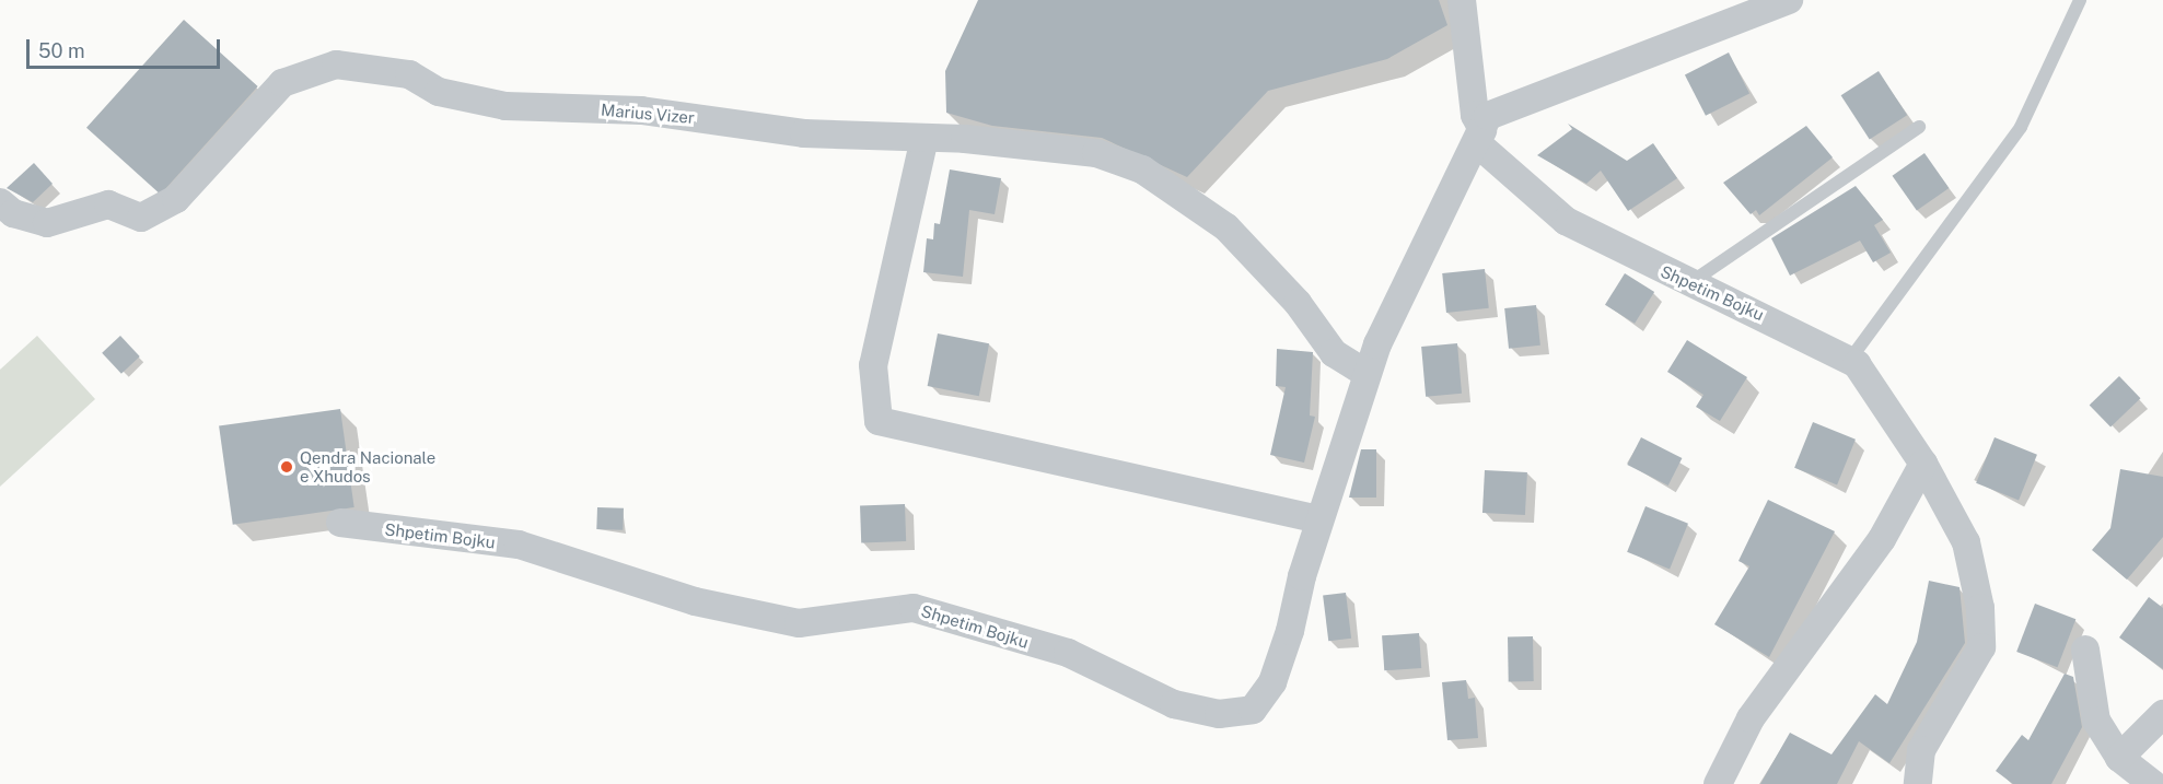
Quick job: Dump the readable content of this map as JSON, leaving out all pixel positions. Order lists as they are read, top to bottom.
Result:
{
  "streets": {
    "street": ["Marius Vizer", "Shpetim Bojku"]
  },
  "crossings": [
    ["Marius Vizer", "Shpetim Bojku"]
  ],
  "places": ["Qendra Nacionale e Xhudos"],
  "scale_bar": "50 m"
}
